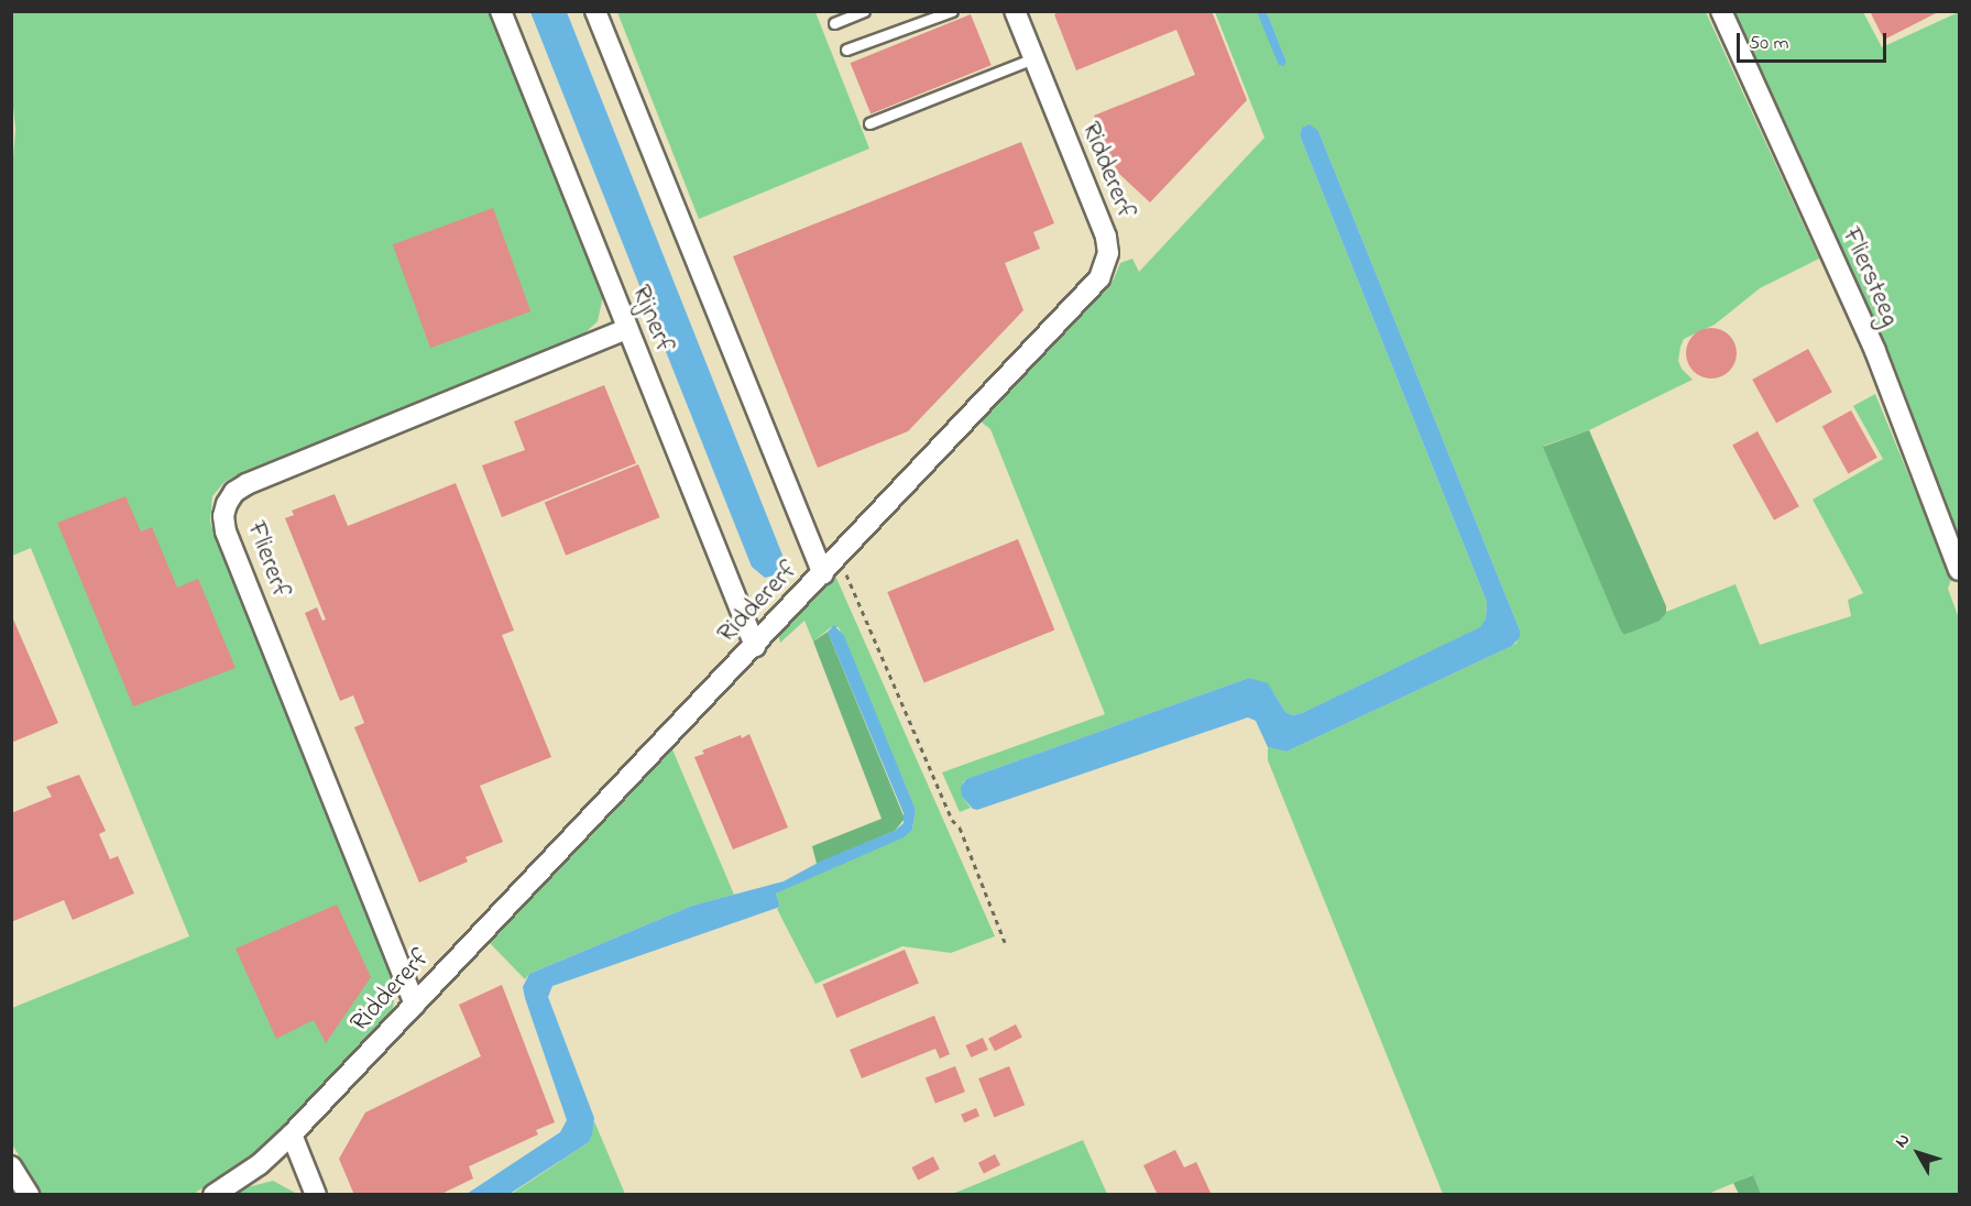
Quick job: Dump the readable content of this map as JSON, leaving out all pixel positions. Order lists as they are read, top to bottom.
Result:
{
  "streets": {
    "street": [
      "Riddererf",
      "Fliersteeg",
      "Rijnerf",
      "Fliererf"
    ]
  },
  "crossings": [
    ["Riddererf", "Rijnerf"],
    ["Riddererf", "Fliererf"],
    ["Rijnerf", "Fliererf"]
  ],
  "scale_bar": "50 m",
  "north": "top left"
}
